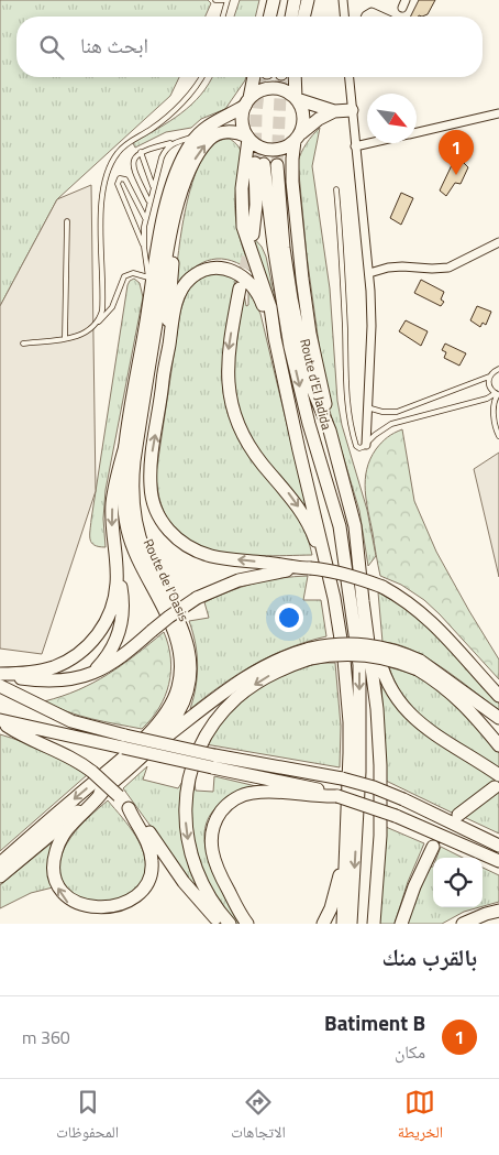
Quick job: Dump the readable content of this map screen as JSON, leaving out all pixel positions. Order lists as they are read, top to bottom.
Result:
{
  "streets": {
    "main road": ["Route d'El Jadida", "Route de l'Oasis"]
  },
  "north": "bottom right",
  "page": {
    "search": "ابحث هنا",
    "pins": "1",
    "heading": "بالقرب منك",
    "list": [
      {
        "mark": "1",
        "name": "Batiment B",
        "note": "مكان",
        "value": "360 m"
      }
    ],
    "nav": ["الخريطة", "الاتجاهات", "المحفوظات"]
  }
}
